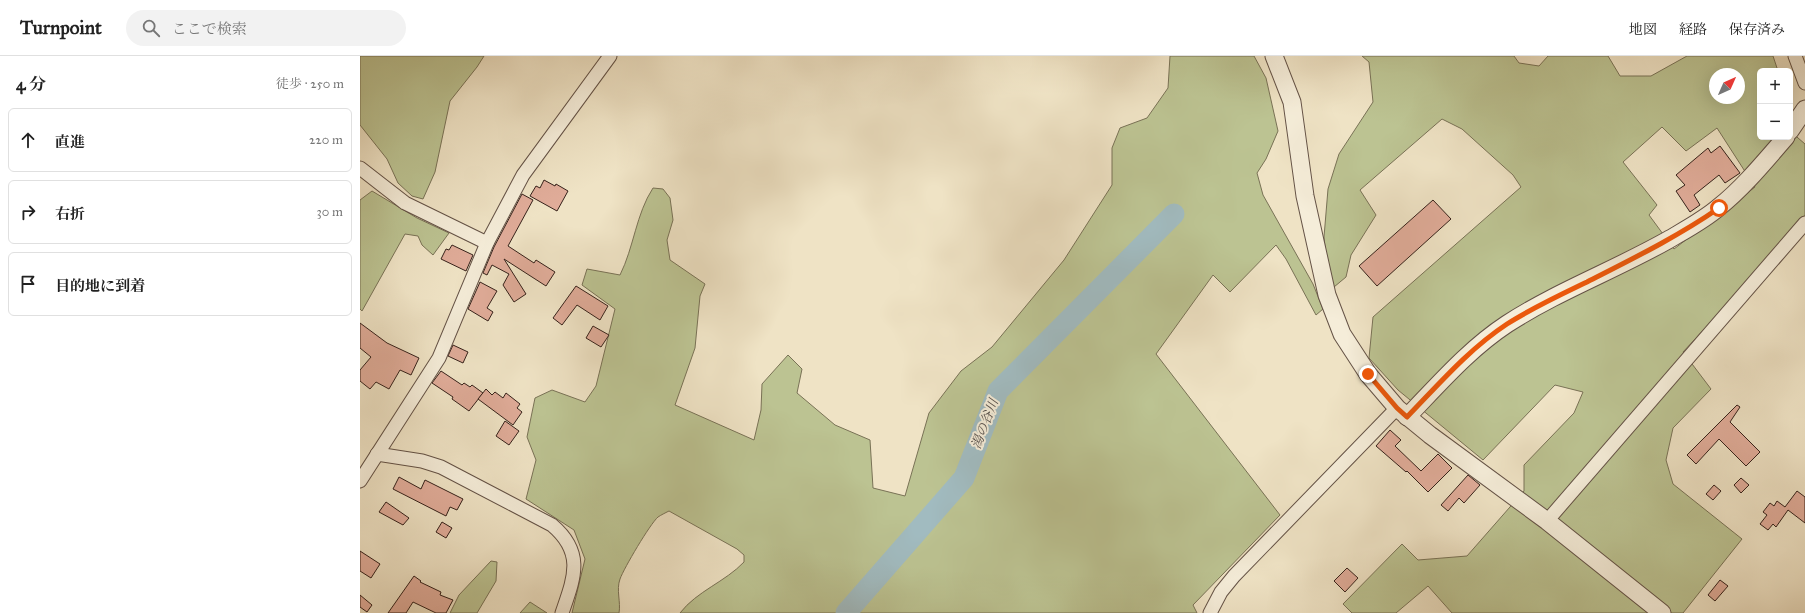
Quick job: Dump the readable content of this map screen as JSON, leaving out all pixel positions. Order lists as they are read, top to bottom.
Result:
{
  "water": ["湯の谷川"],
  "north": "top right",
  "page": {
    "header": "Turnpoint",
    "search": "ここで検索",
    "nav": ["地図", "経路", "保存済み"],
    "heading": ["4 分", "徒歩 · 250 m"],
    "map_buttons": ["+", "−"],
    "list": [
      ["直進", "220 m"],
      ["右折", "30 m"],
      "目的地に到着"
    ]
  }
}
